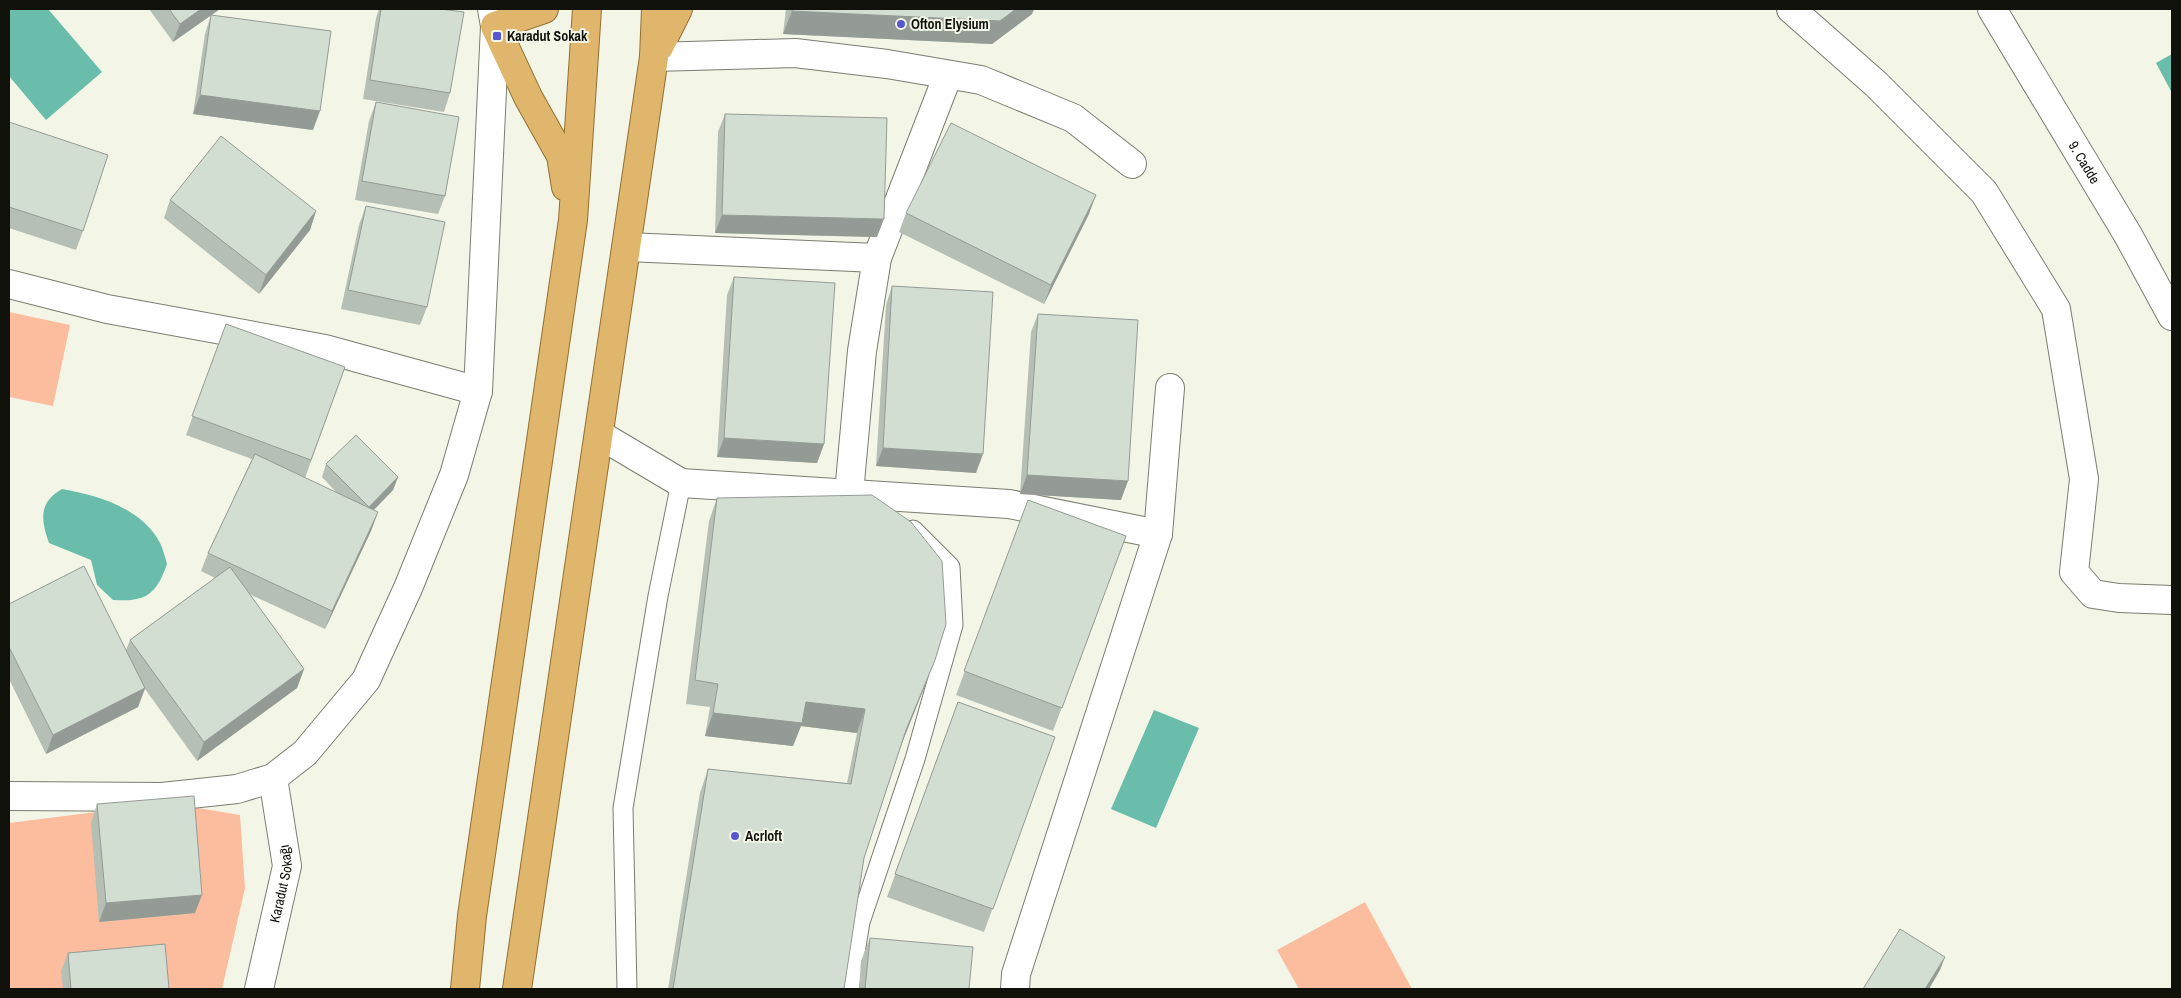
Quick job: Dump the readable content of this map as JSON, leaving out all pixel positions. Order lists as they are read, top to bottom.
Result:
{
  "streets": {
    "street": ["9. Cadde", "Karadut Sokağı"]
  },
  "places": {
    "other": ["Ofton Elysium", "Acrloft"],
    "transit": ["Karadut Sokak"]
  }
}
